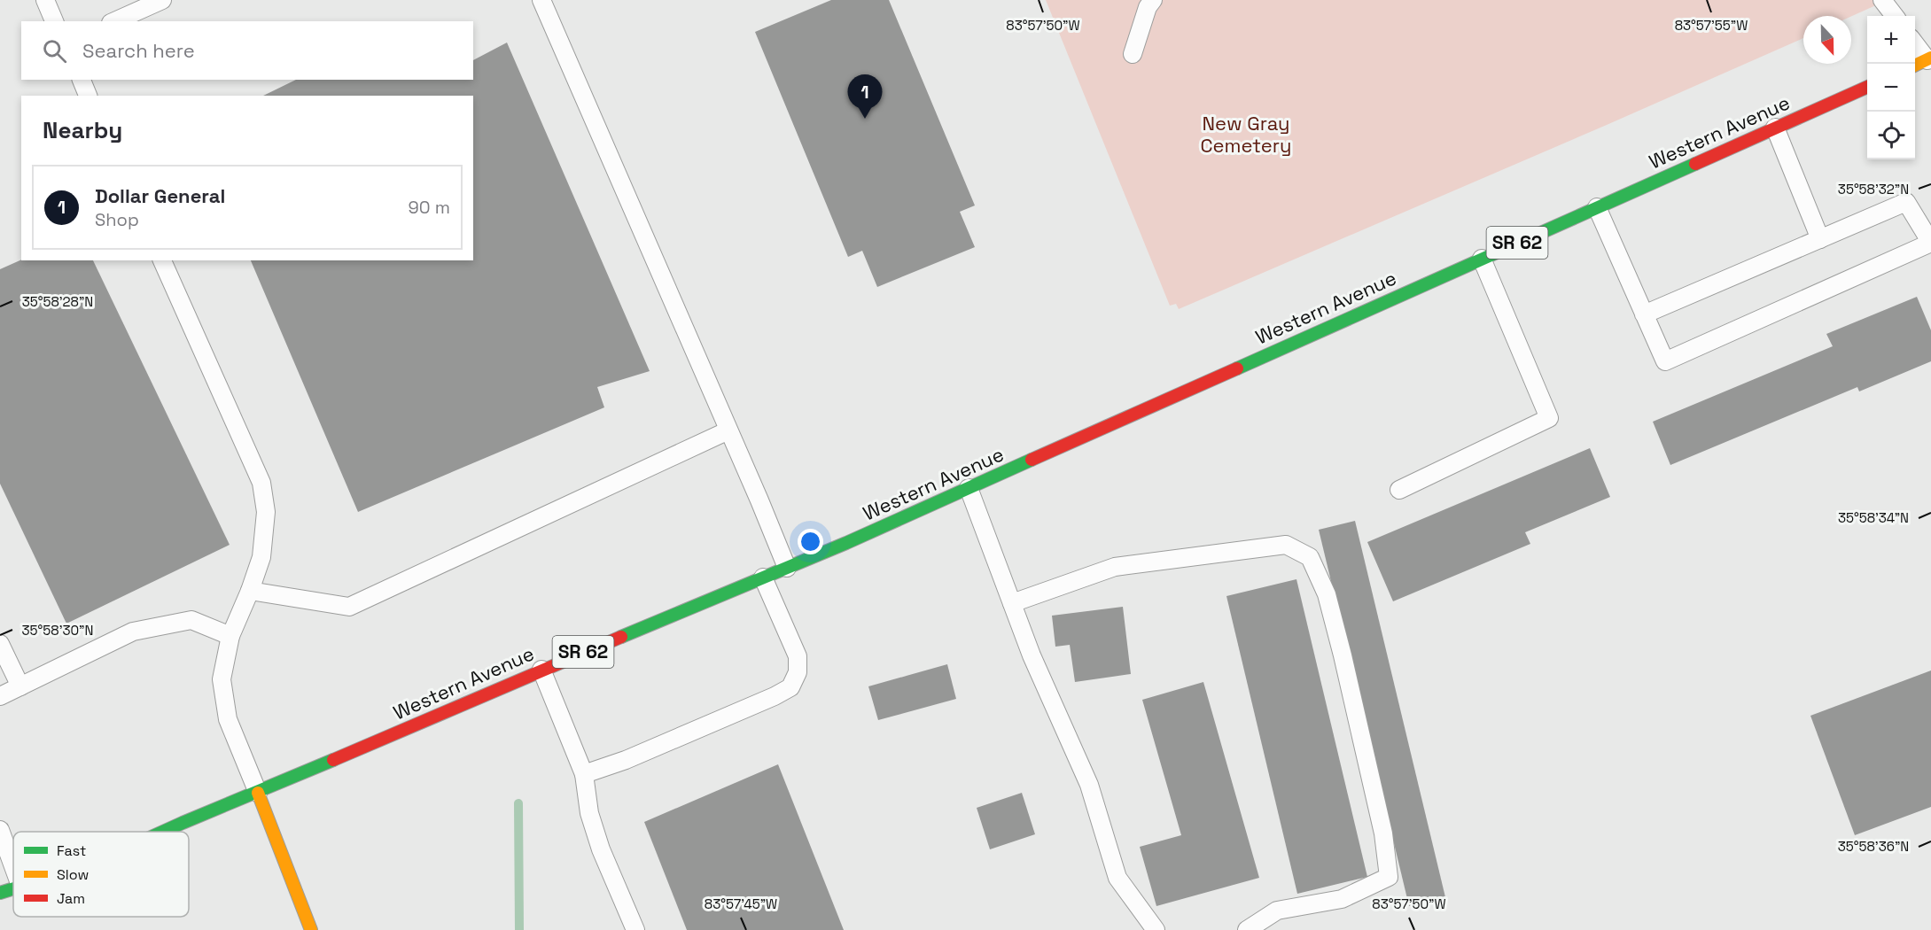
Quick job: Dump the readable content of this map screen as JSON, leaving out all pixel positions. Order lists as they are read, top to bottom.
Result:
{
  "streets": {
    "main road": ["Western Avenue", "SR 62"]
  },
  "parks": ["New Gray Cemetery"],
  "legend": ["Fast", "Slow", "Jam"],
  "north": "bottom",
  "page": {
    "map_buttons": ["+", "−"],
    "search": "Search here",
    "pins": "1",
    "heading": "Nearby",
    "list": [
      {
        "mark": "1",
        "name": "Dollar General",
        "note": "Shop",
        "value": "90 m"
      }
    ]
  },
  "coordinates": [
    "83°57'50\"W",
    "83°57'55\"W",
    "35°58'32\"N",
    "35°58'28\"N",
    "35°58'34\"N",
    "35°58'30\"N",
    "35°58'36\"N",
    "83°57'45\"W"
  ]
}
